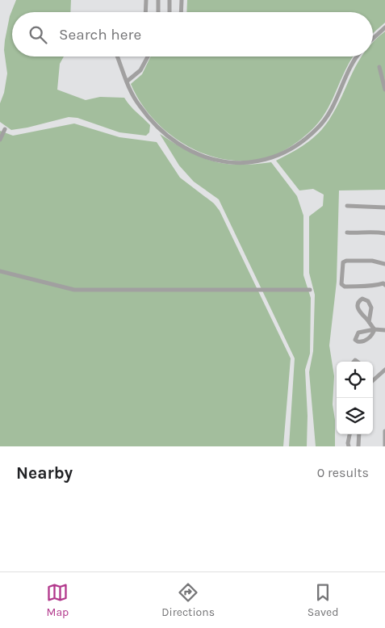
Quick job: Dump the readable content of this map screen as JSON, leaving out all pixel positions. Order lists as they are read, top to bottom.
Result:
{
  "page": {
    "search": "Search here",
    "heading": ["Nearby", "0 results"],
    "nav": ["Map", "Directions", "Saved"]
  }
}
